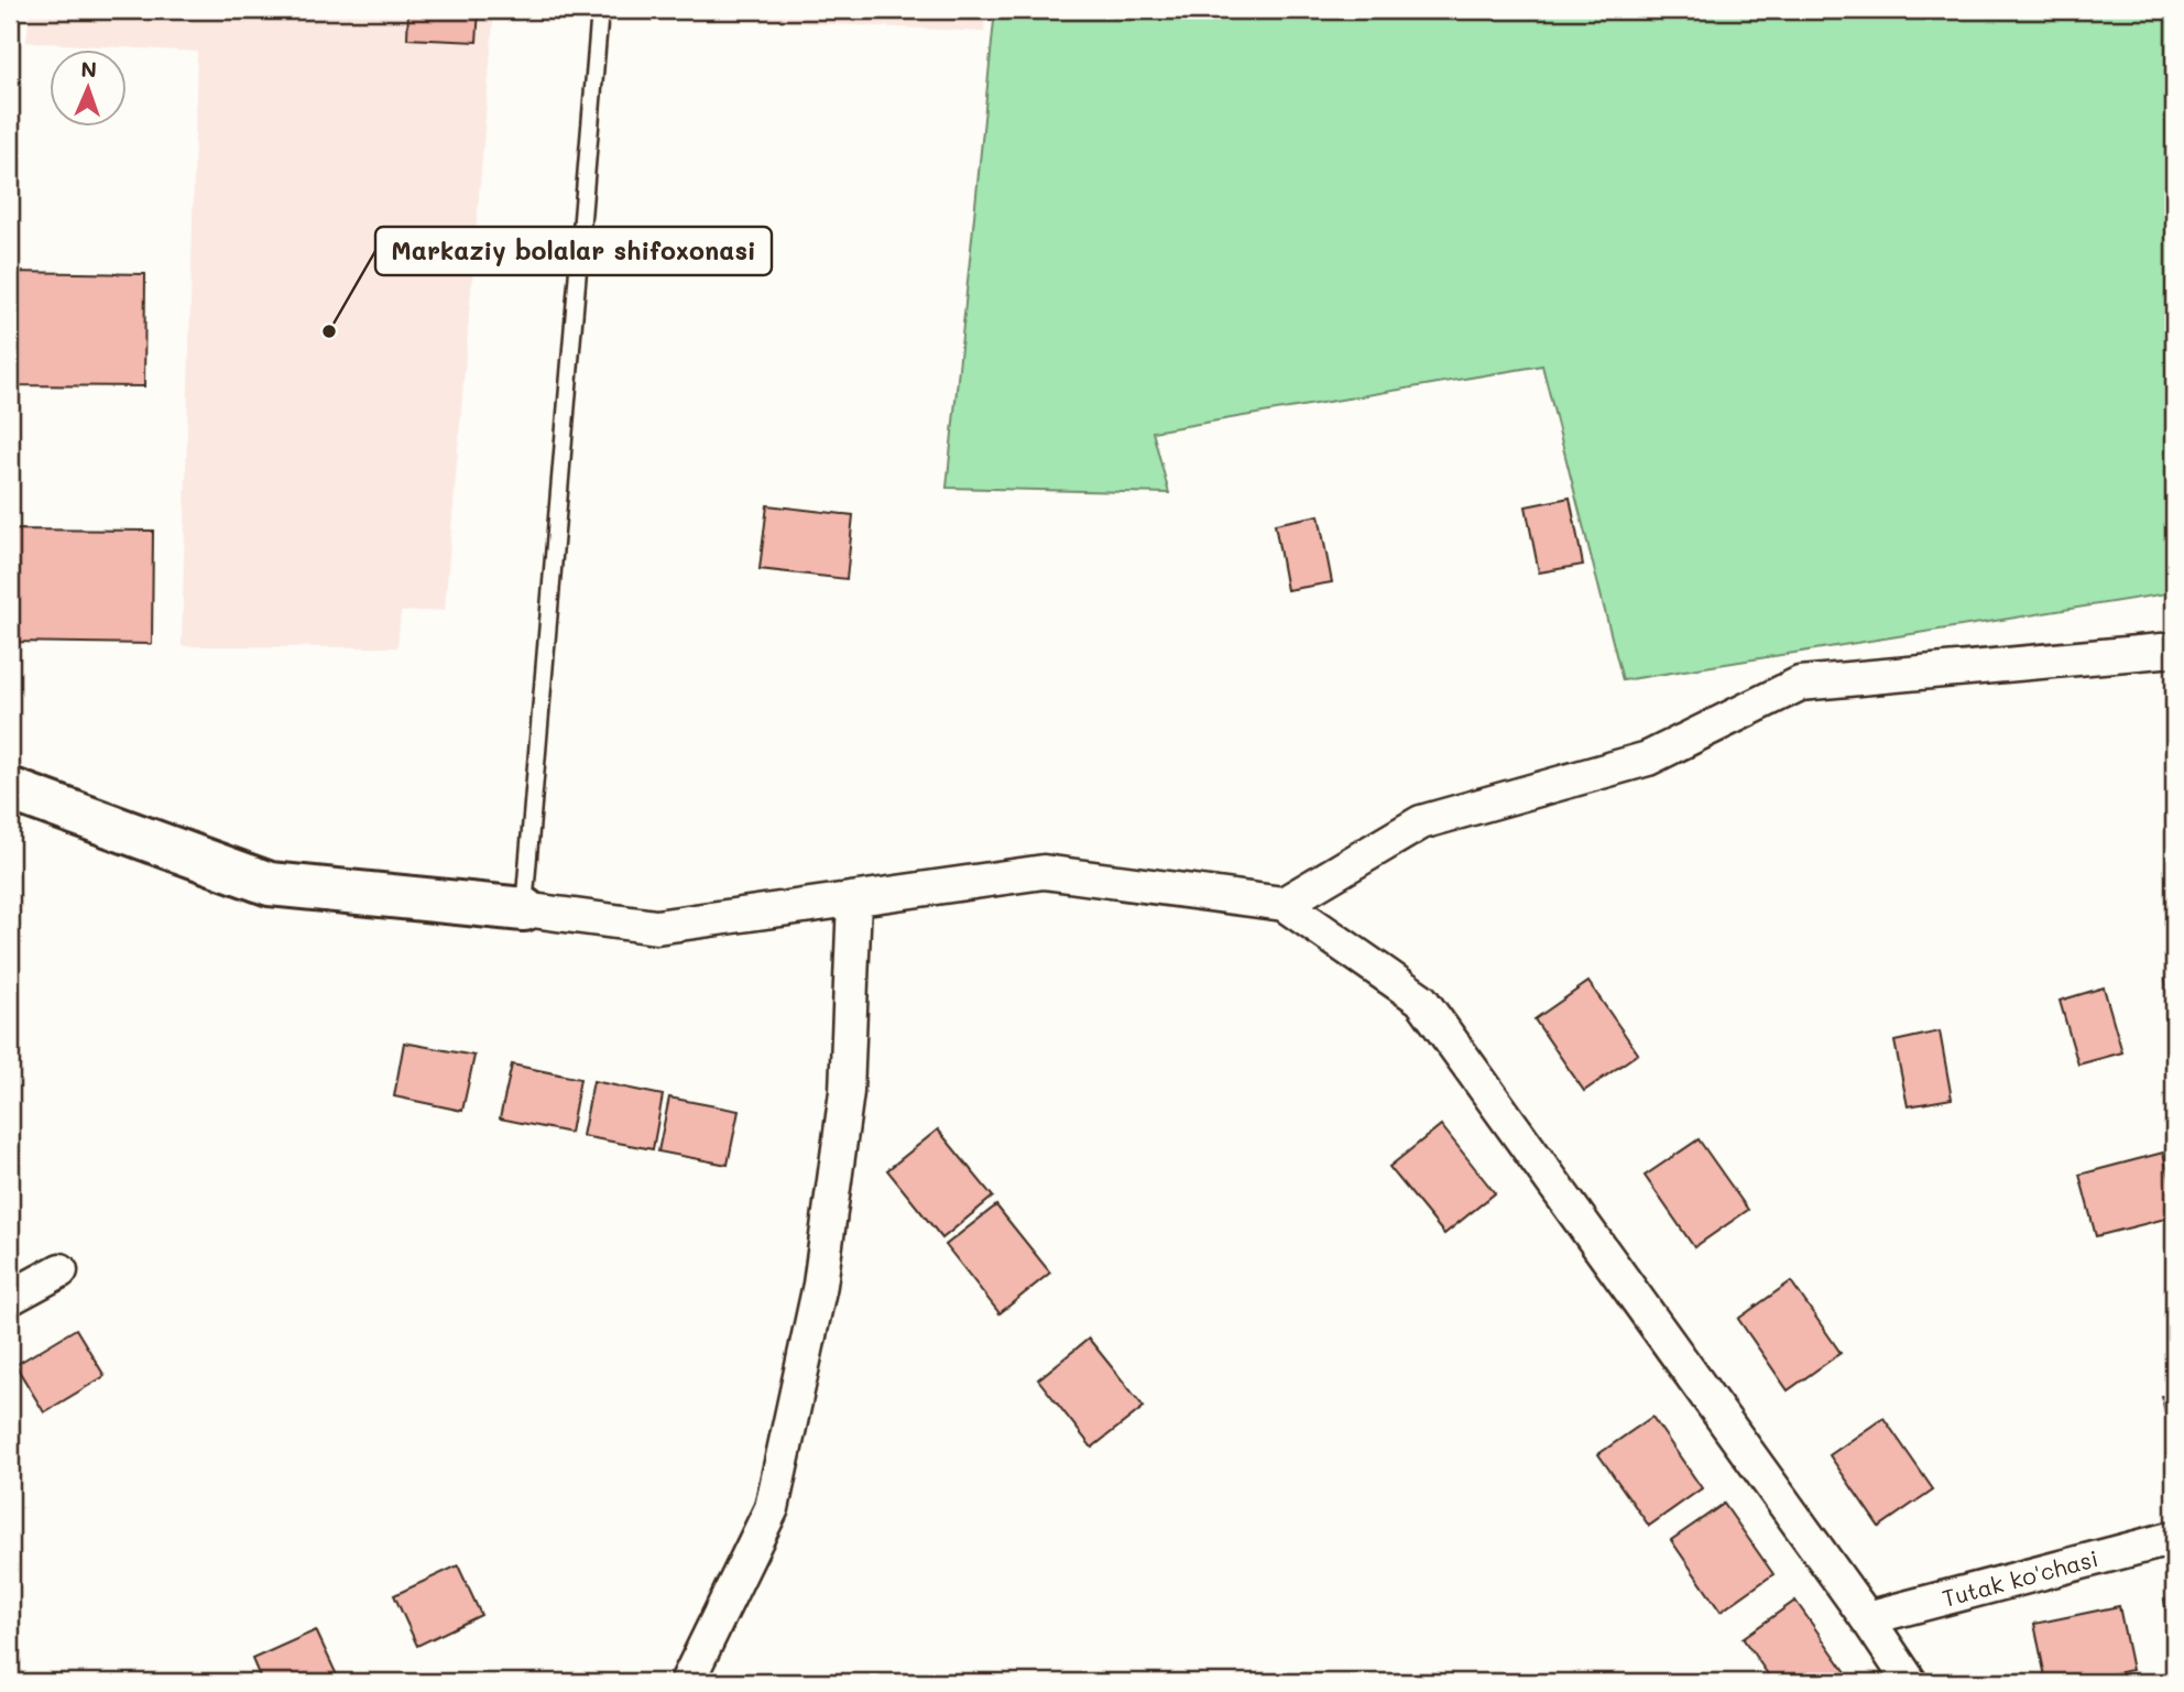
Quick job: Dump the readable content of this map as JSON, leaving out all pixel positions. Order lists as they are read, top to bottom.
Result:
{
  "streets": {
    "street": ["Tutak ko'chasi"]
  },
  "places": ["Markaziy bolalar shifoxonasi"],
  "north": "top"
}
